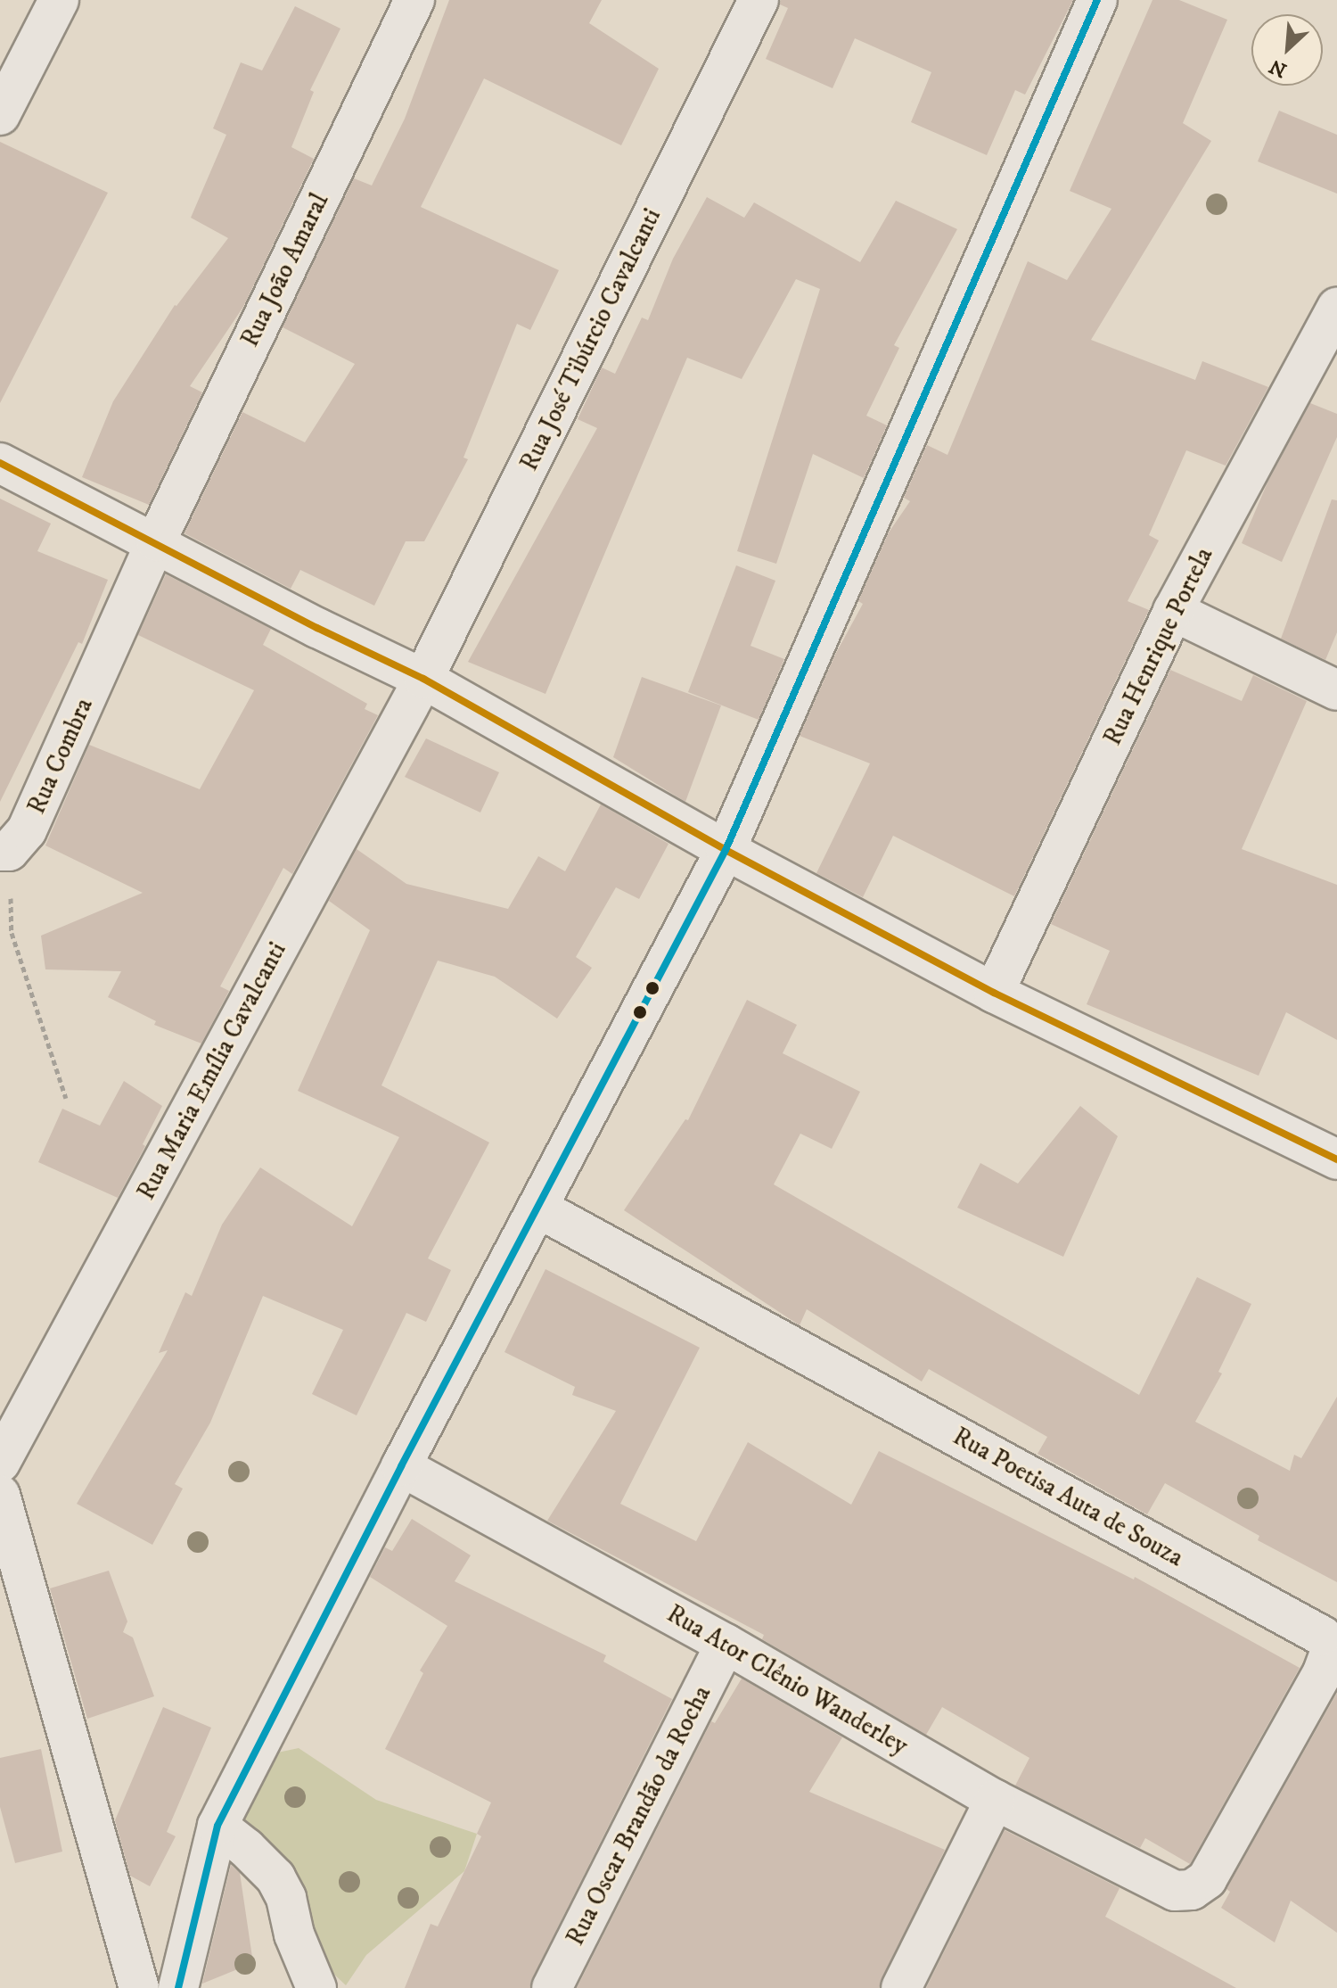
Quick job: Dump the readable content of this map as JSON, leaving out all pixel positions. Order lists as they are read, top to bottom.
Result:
{
  "streets": {
    "street": [
      "Rua João Amaral",
      "Rua José Tibúrcio Cavalcanti",
      "Rua Henrique Portela",
      "Rua Combra",
      "Rua Maria Emília Cavalcanti",
      "Rua Poetisa Auta de Souza",
      "Rua Ator Clênio Wanderley",
      "Rua Oscar Brandão da Rocha"
    ]
  },
  "crossings": [
    ["Rua João Amaral", "Rua Combra"],
    ["Rua José Tibúrcio Cavalcanti", "Rua Maria Emília Cavalcanti"],
    ["Rua Poetisa Auta de Souza", "Rua Ator Clênio Wanderley"],
    ["Rua Ator Clênio Wanderley", "Rua Oscar Brandão da Rocha"]
  ],
  "north": "bottom left"
}
